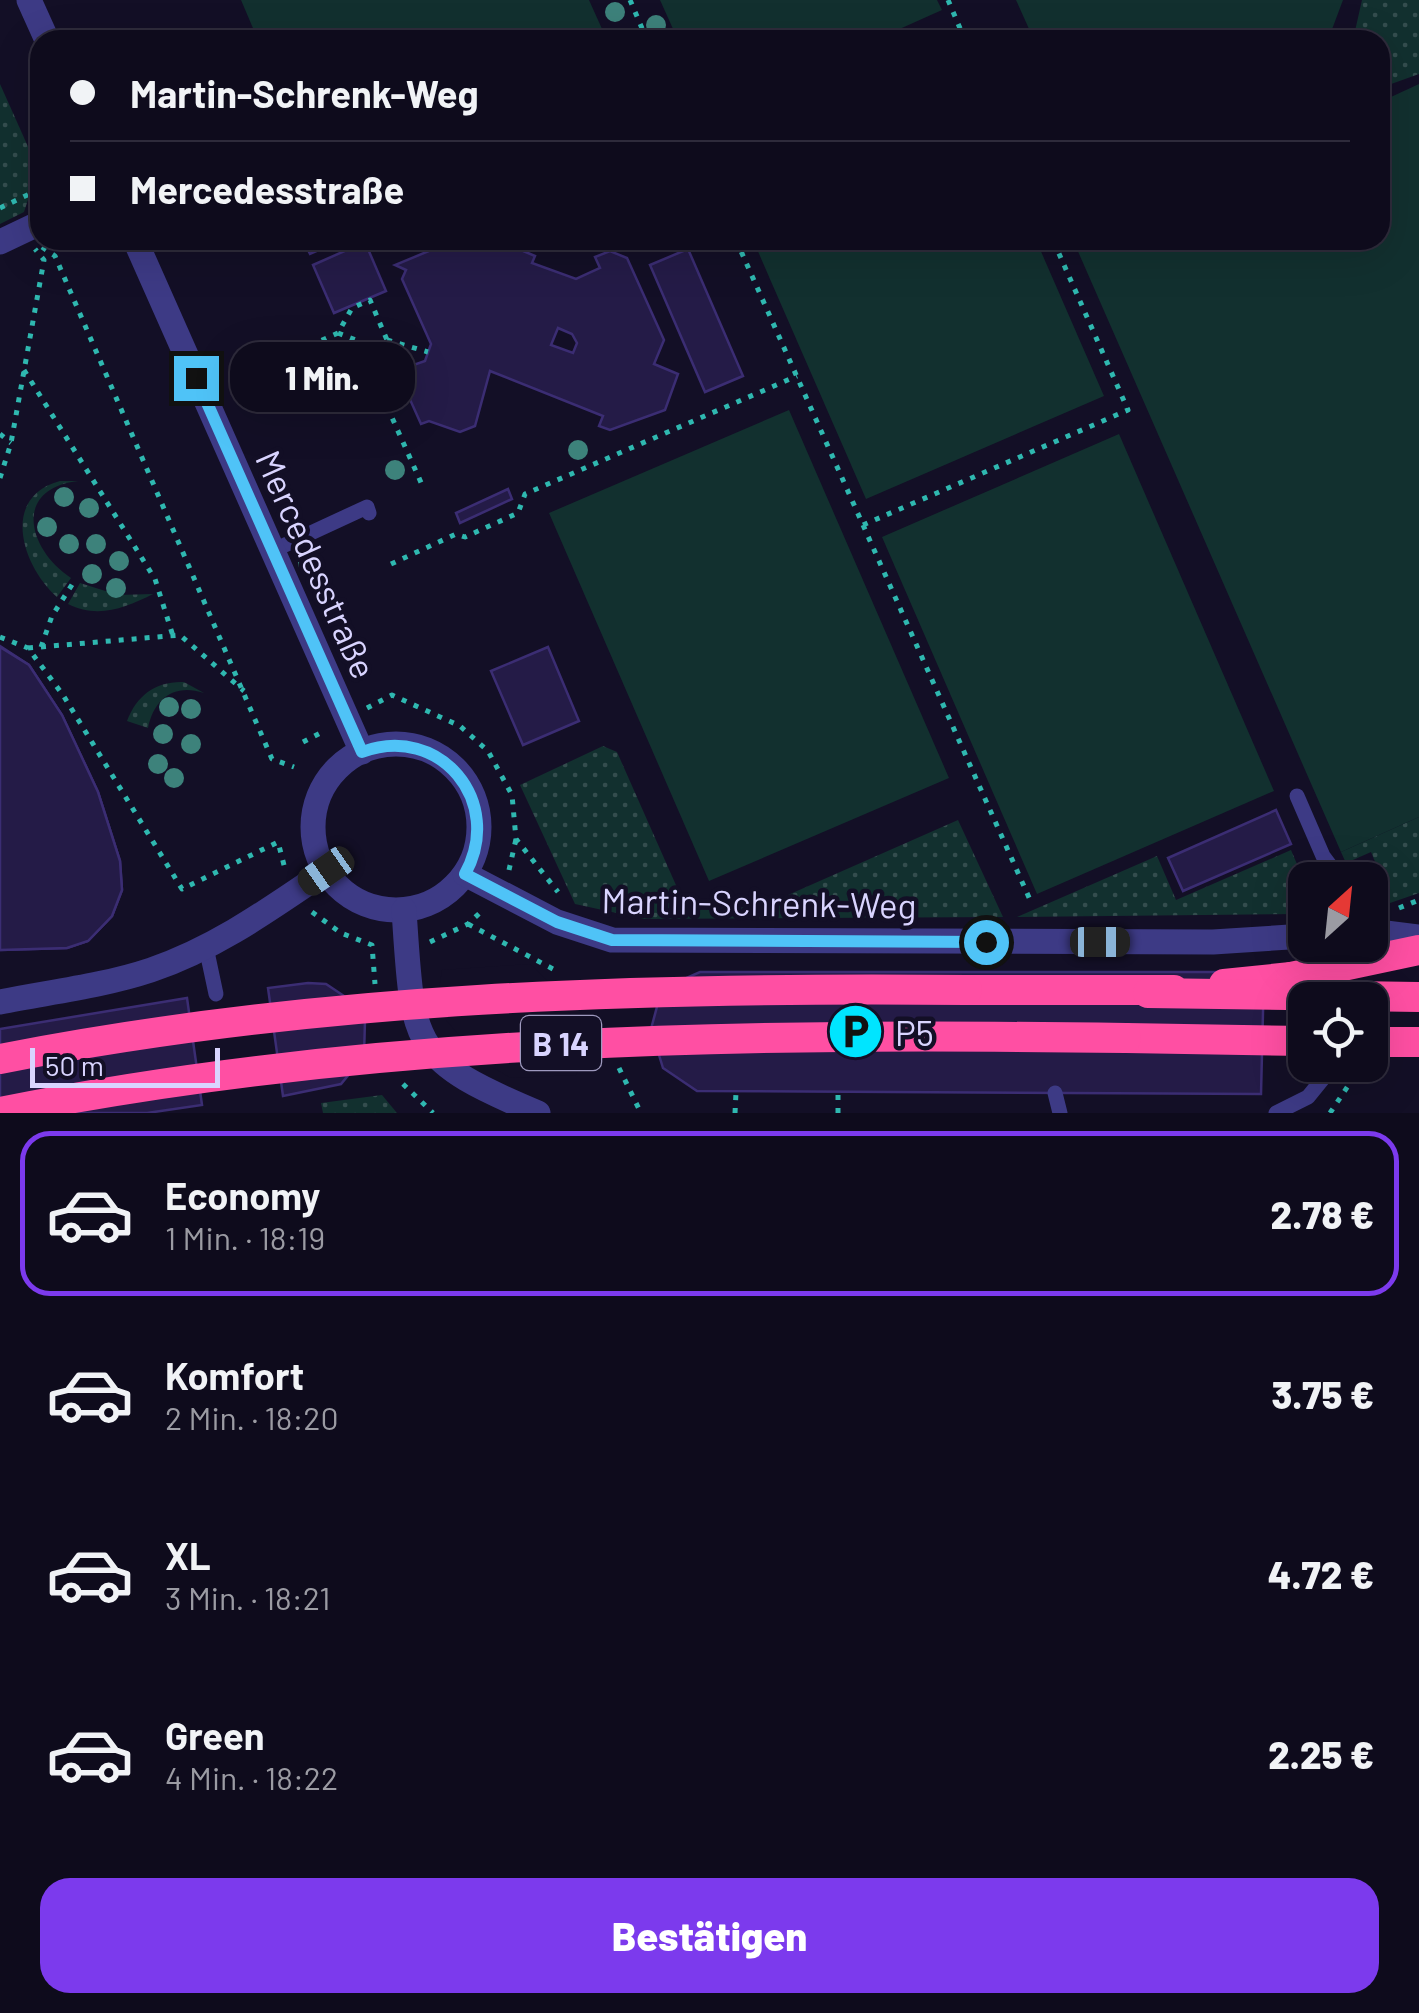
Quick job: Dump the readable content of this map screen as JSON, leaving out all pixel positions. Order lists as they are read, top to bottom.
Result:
{
  "streets": {
    "highway": ["B 14"],
    "street": ["Mercedesstraße", "Martin-Schrenk-Weg"]
  },
  "crossings": [
    ["Mercedesstraße", "Martin-Schrenk-Weg"]
  ],
  "places": {
    "parking": ["P5"]
  },
  "scale_bar": "50 m",
  "north": "top right",
  "page": {
    "banner": ["Martin-Schrenk-Weg", "Mercedesstraße"],
    "bubble": "1 Min.",
    "scale": "50 m",
    "list": [
      {
        "name": "Economy",
        "note": "1 Min. · 18:19",
        "value": "2.78 €"
      },
      {
        "name": "Komfort",
        "note": "2 Min. · 18:20",
        "value": "3.75 €"
      },
      {
        "name": "XL",
        "note": "3 Min. · 18:21",
        "value": "4.72 €"
      },
      {
        "name": "Green",
        "note": "4 Min. · 18:22",
        "value": "2.25 €"
      }
    ],
    "buttons": "Bestätigen"
  }
}
